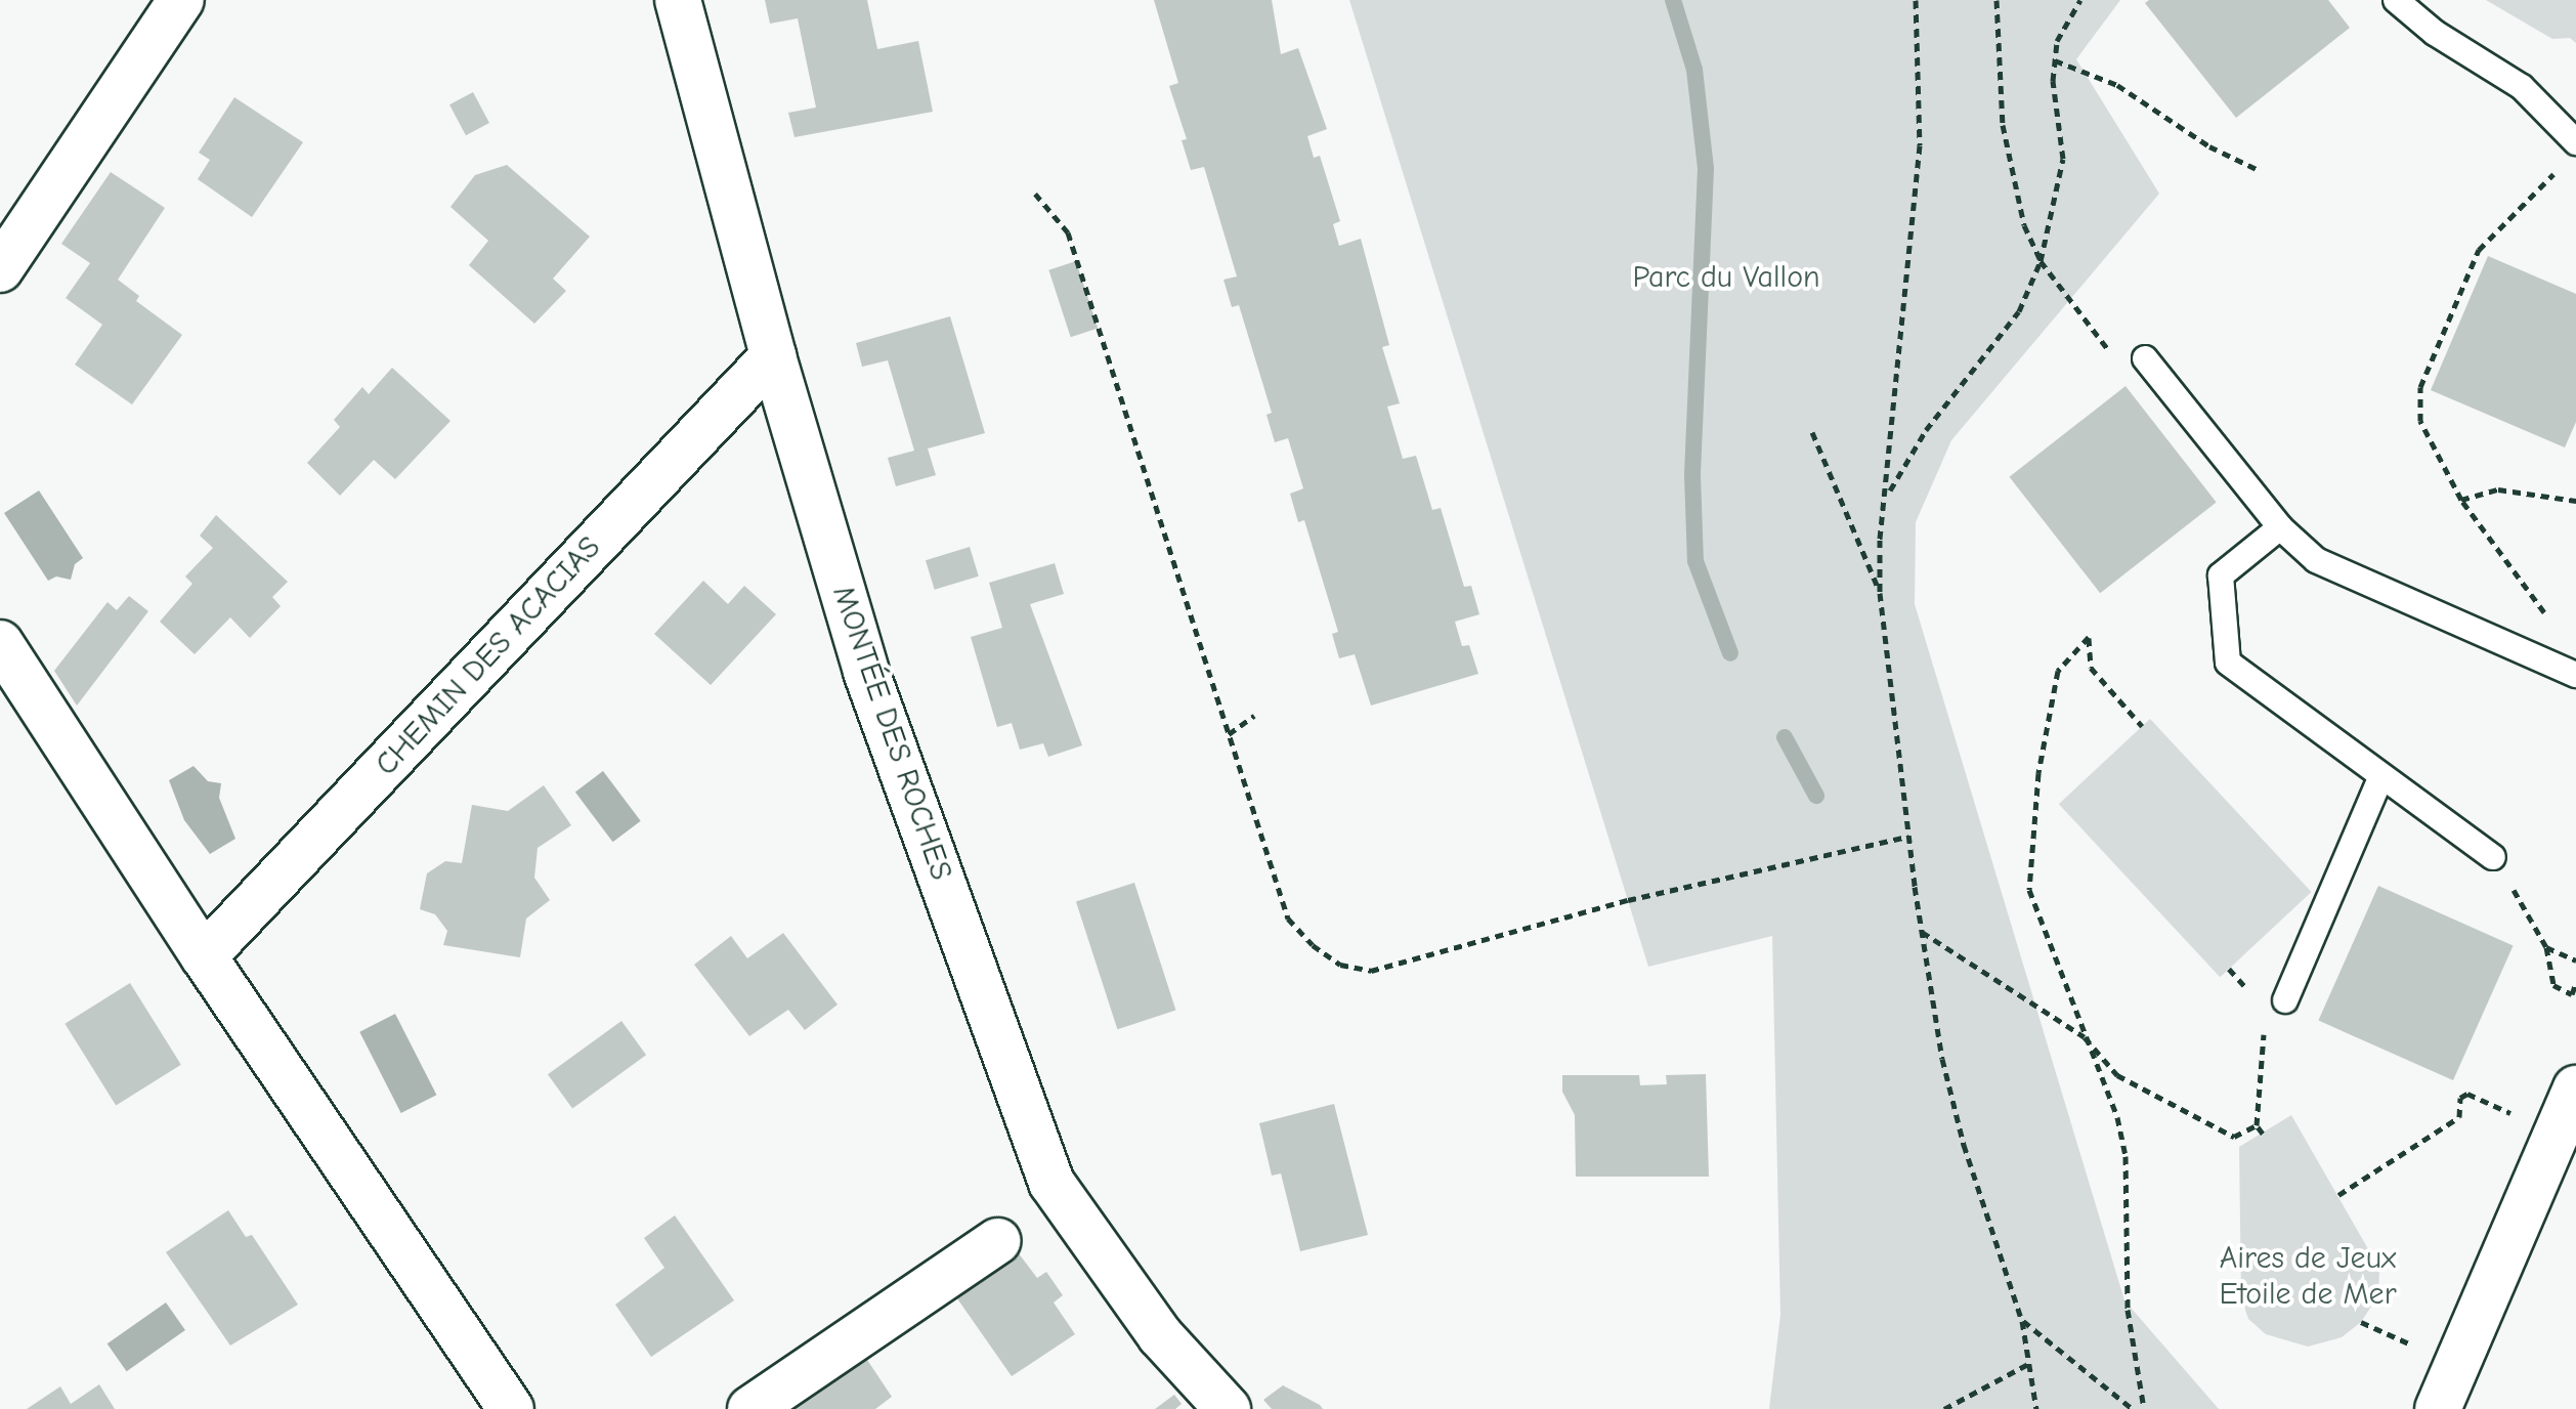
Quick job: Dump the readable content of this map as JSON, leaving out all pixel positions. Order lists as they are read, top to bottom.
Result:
{
  "streets": {
    "street": ["CHEMIN DES ACACIAS", "MONTÉE DES ROCHES"]
  },
  "crossings": [
    ["CHEMIN DES ACACIAS", "MONTÉE DES ROCHES"]
  ],
  "parks": ["Parc du Vallon", "Aires de Jeux Etoile de Mer"]
}
